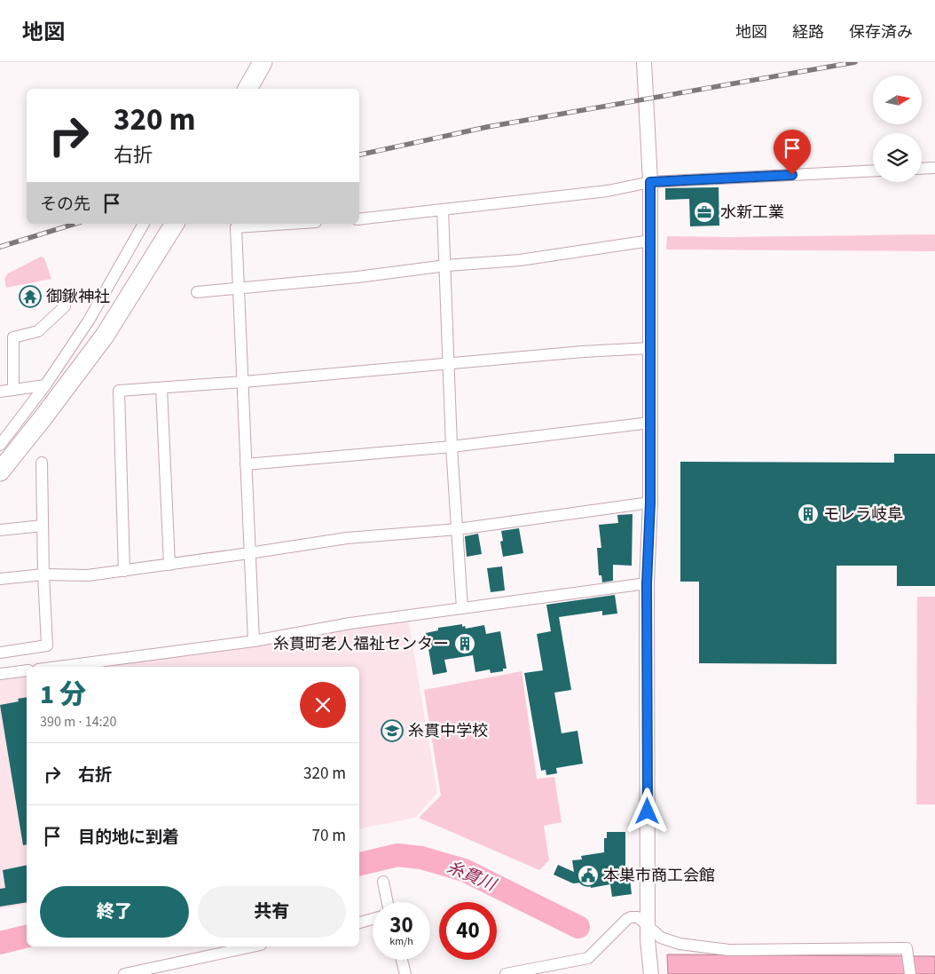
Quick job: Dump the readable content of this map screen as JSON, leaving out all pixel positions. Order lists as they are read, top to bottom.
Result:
{
  "water": ["糸貫川"],
  "places": {
    "office": ["水新工業"],
    "temple": ["御鍬神社"],
    "building": ["モレラ岐阜", "糸貫町老人福祉センター"],
    "school or university": ["糸貫中学校"],
    "public building": ["本巣市商工会館"]
  },
  "north": "right",
  "page": {
    "header": "地図",
    "nav": ["地図", "経路", "保存済み"],
    "turn": ["320 m", "右折"],
    "then": "その先",
    "heading": ["1 分", "390 m · 14:20"],
    "list": [
      {
        "name": "右折",
        "value": "320 m"
      },
      {
        "name": "目的地に到着",
        "value": "70 m"
      }
    ],
    "buttons": ["終了", "共有"],
    "speed": "30 km/h",
    "limit": "40"
  }
}
